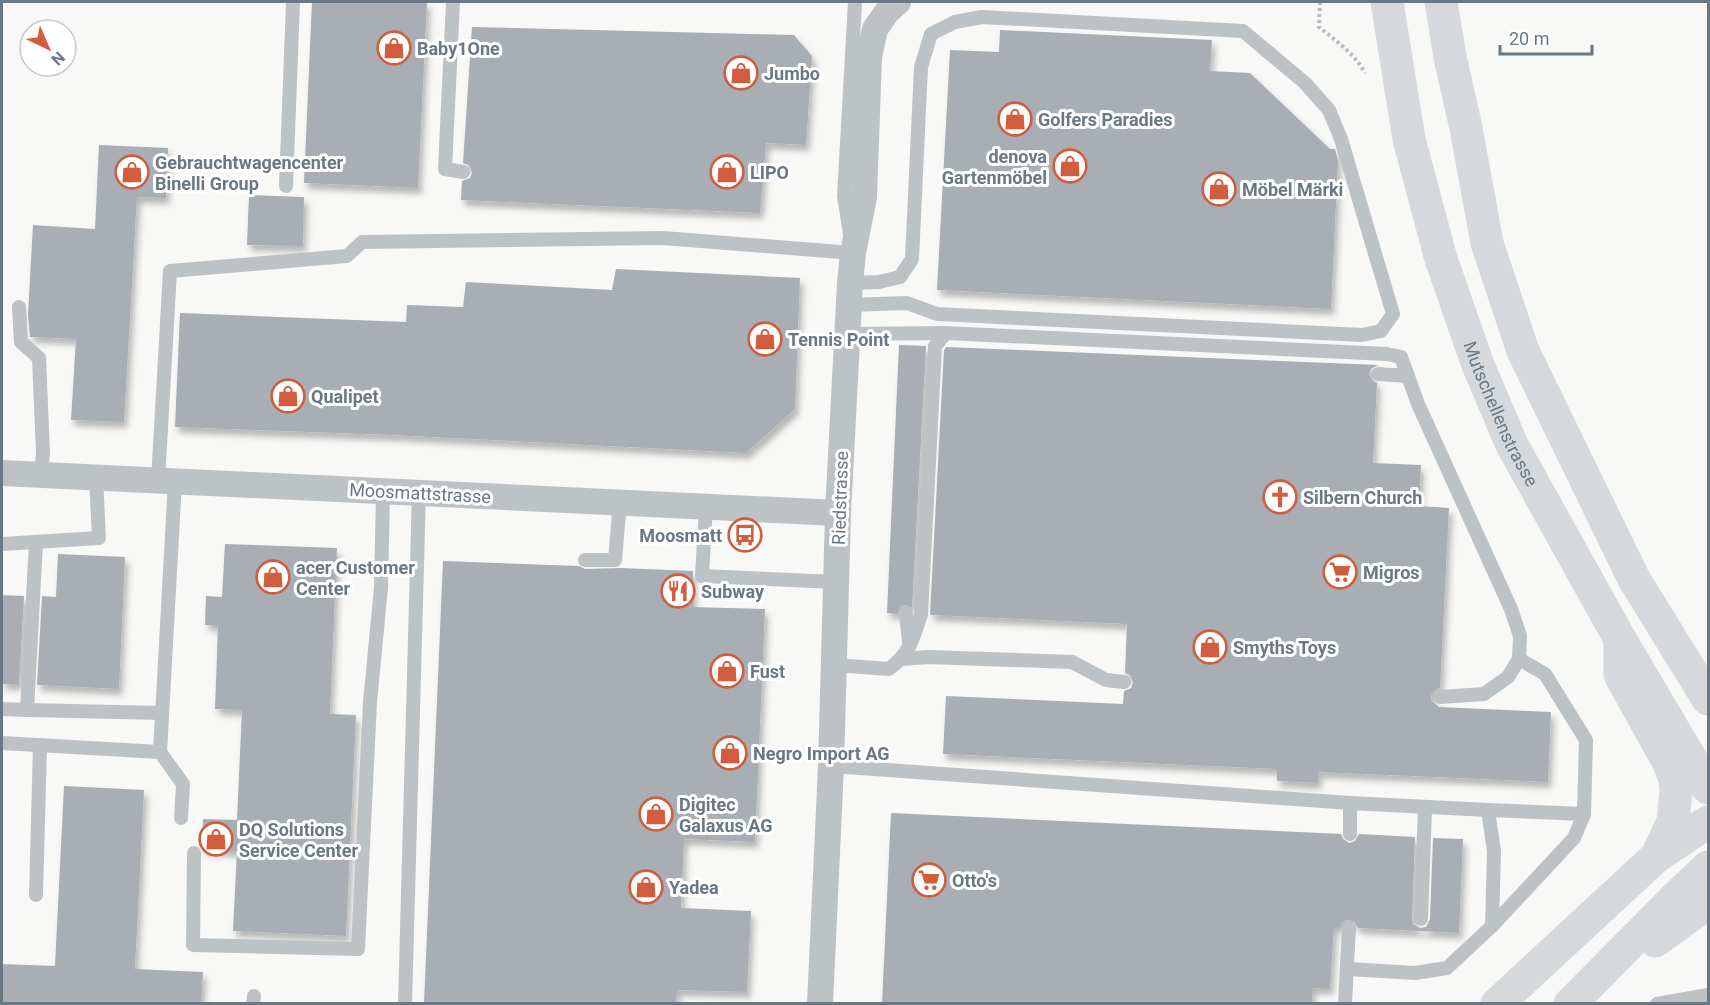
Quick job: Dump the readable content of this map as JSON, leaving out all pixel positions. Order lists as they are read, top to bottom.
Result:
{
  "streets": {
    "main road": ["Mutschellenstrasse"],
    "street": ["Moosmattstrasse", "Riedstrasse"]
  },
  "crossings": [
    ["Moosmattstrasse", "Riedstrasse"]
  ],
  "places": {
    "shop": [
      "Baby1One",
      "Jumbo",
      "Golfers Paradies",
      "denova Gartenmöbel",
      "Gebrauchtwagencenter Binelli Group",
      "LIPO",
      "Möbel Märki",
      "Tennis Point",
      "Qualipet",
      "acer Customer Center",
      "Smyths Toys",
      "Fust",
      "Negro Import AG",
      "Digitec Galaxus AG",
      "DQ Solutions Service Center",
      "Yadea"
    ],
    "church": ["Silbern Church"],
    "bus stop": ["Moosmatt"],
    "supermarket": ["Migros", "Otto's"],
    "restaurant": ["Subway"]
  },
  "scale_bar": "20 m",
  "north": "bottom right"
}
